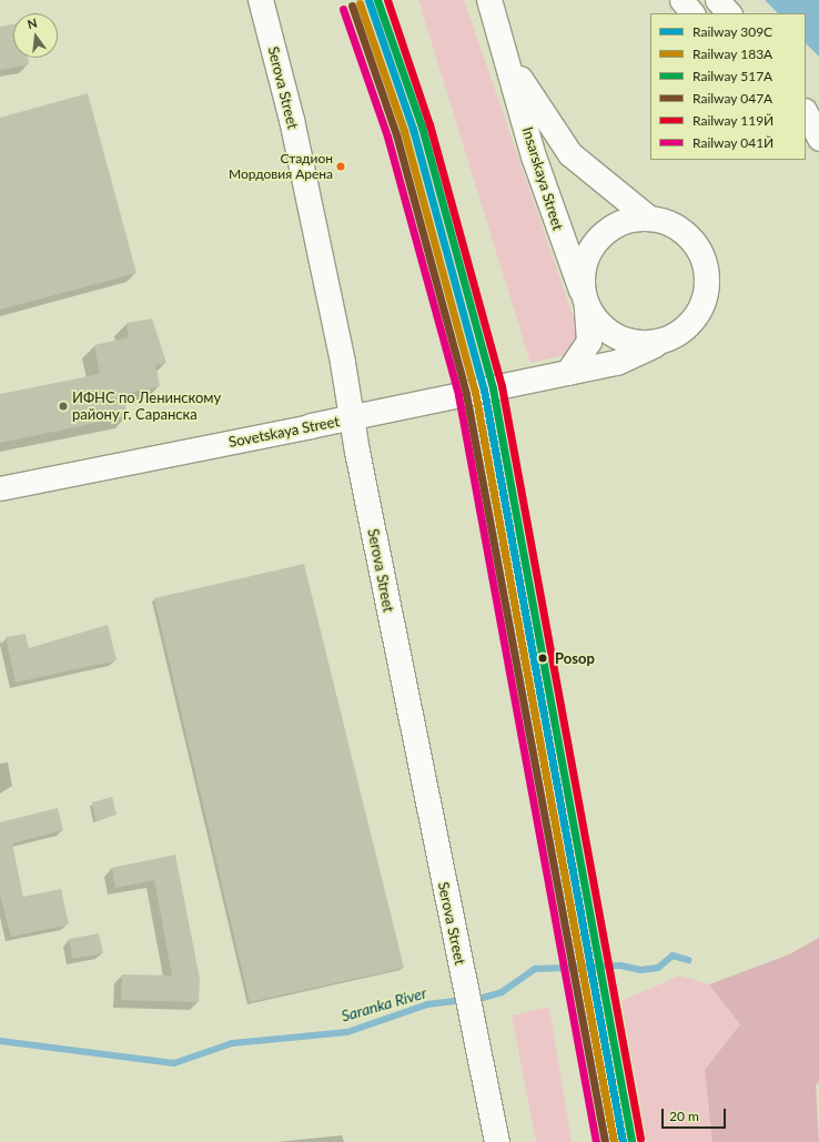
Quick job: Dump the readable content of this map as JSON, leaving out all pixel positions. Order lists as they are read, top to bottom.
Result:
{
  "streets": {
    "street": ["Serova Street", "Insarskaya Street", "Sovetskaya Street"]
  },
  "crossings": [
    ["Serova Street", "Sovetskaya Street"],
    ["Insarskaya Street", "Sovetskaya Street"]
  ],
  "water": ["Saranka River"],
  "places": ["Стадион Мордовия Арена", "ИФНС по Ленинскому району г. Саранска", "Posop"],
  "lines": [
    "rail line 309С",
    "rail line 517А",
    "rail line 119Й",
    "rail line 183А",
    "rail line 047А",
    "rail line 041Й"
  ],
  "legend": [
    "Railway 309С",
    "Railway 183А",
    "Railway 517А",
    "Railway 047А",
    "Railway 119Й",
    "Railway 041Й"
  ],
  "scale_bar": "20 m",
  "north": "top"
}
